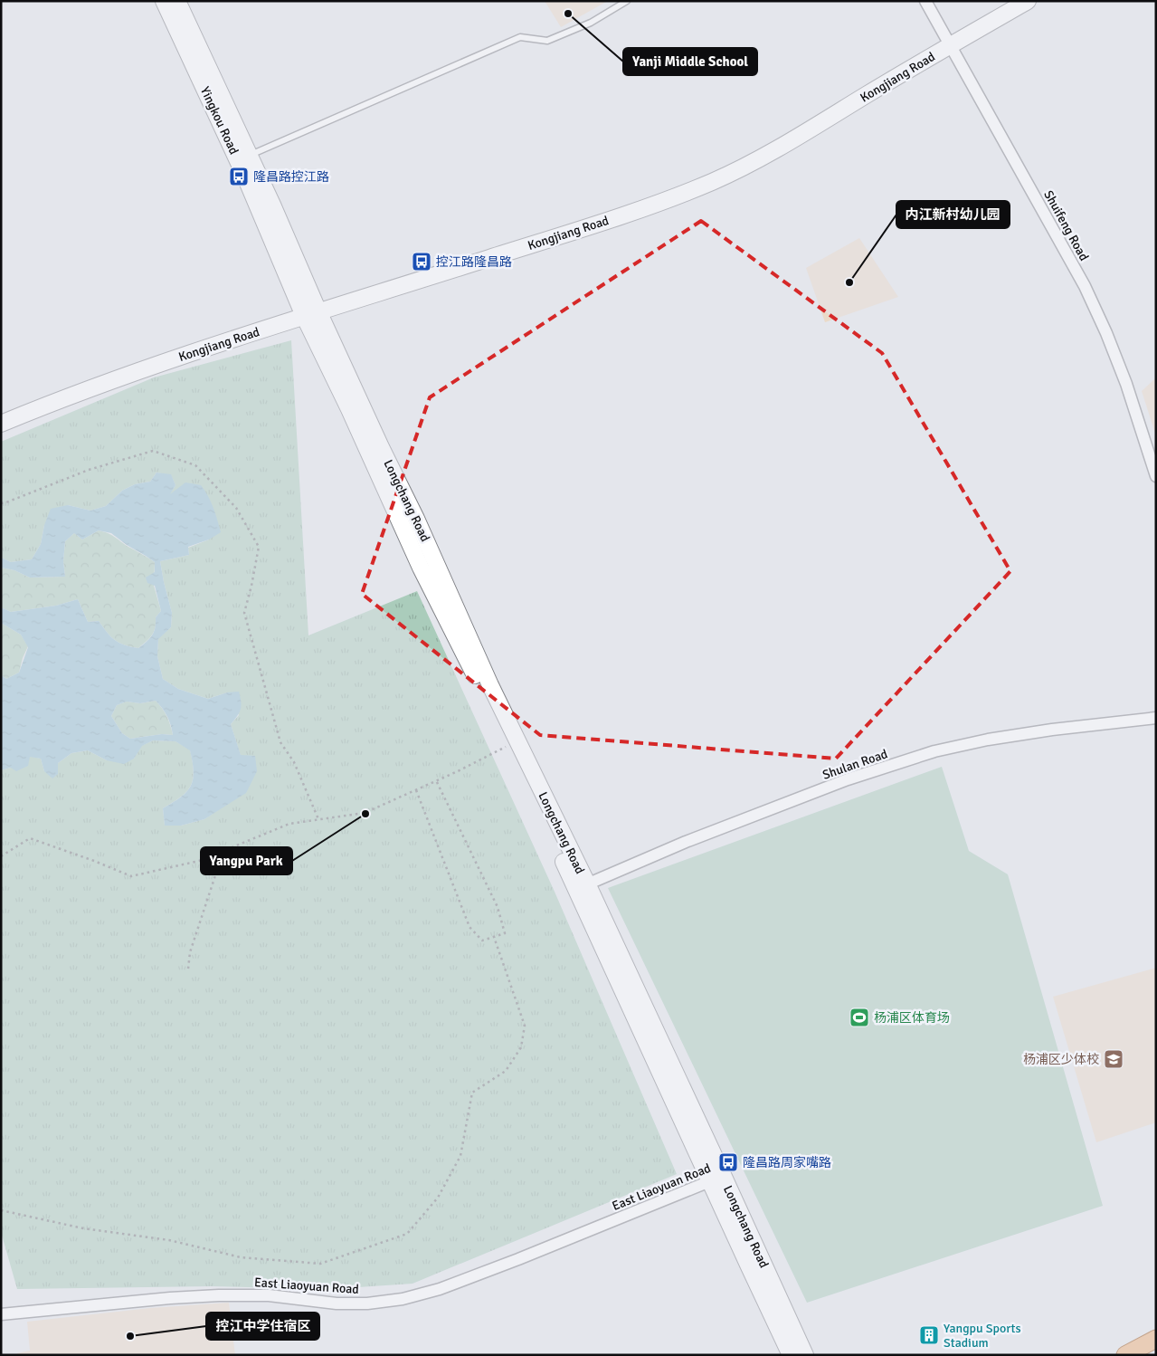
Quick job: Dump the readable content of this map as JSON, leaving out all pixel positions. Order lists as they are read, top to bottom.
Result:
{
  "streets": {
    "main road": ["Kongjiang Road", "Yingkou Road", "Longchang Road"],
    "street": ["Shuifeng Road", "Shulan Road", "East Liaoyuan Road"]
  },
  "crossings": [
    ["Kongjiang Road", "Yingkou Road"],
    ["Kongjiang Road", "Shuifeng Road"],
    ["Kongjiang Road", "Longchang Road"],
    ["Yingkou Road", "Longchang Road"],
    ["Longchang Road", "Shulan Road"],
    ["Longchang Road", "East Liaoyuan Road"]
  ],
  "places": {
    "other": [
      "Yanji Middle School",
      "内江新村幼儿园",
      "Yangpu Park",
      "控江中学住宿区"
    ],
    "bus stop": ["隆昌路控江路", "控江路隆昌路", "隆昌路周家嘴路"],
    "sports": ["杨浦区体育场"],
    "school or university": ["杨浦区少体校"],
    "building": ["Yangpu Sports Stadium"]
  }
}
